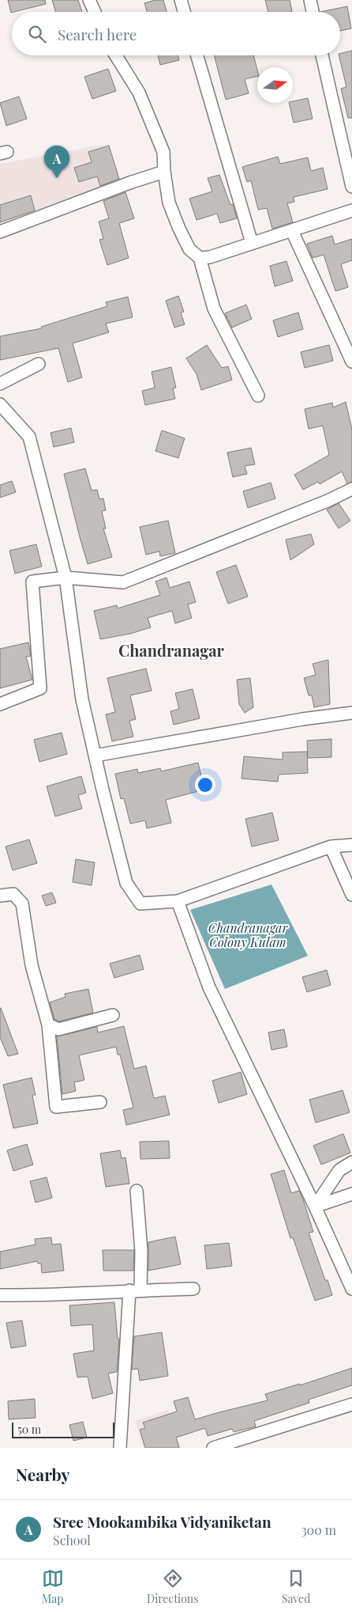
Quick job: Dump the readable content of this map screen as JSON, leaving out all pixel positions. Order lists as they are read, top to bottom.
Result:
{
  "districts": ["Chandranagar"],
  "water": ["Chandranagar Colony Kulam"],
  "scale_bar": "50 m",
  "north": "right",
  "page": {
    "search": "Search here",
    "pins": "A",
    "scale": "50 m",
    "heading": "Nearby",
    "list": [
      {
        "mark": "A",
        "name": "Sree Mookambika Vidyaniketan",
        "note": "School",
        "value": "300 m"
      }
    ],
    "nav": ["Map", "Directions", "Saved"]
  }
}
